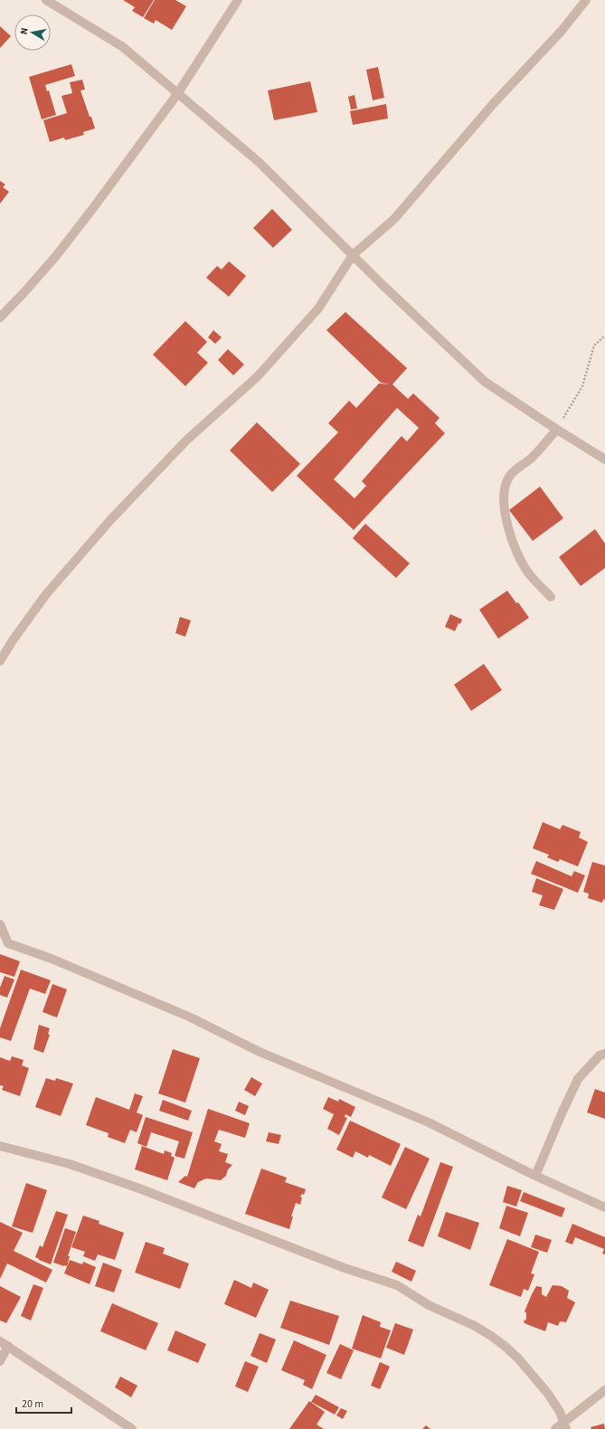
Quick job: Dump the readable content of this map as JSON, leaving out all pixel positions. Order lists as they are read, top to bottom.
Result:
{
  "scale_bar": "20 m",
  "north": "left"
}
